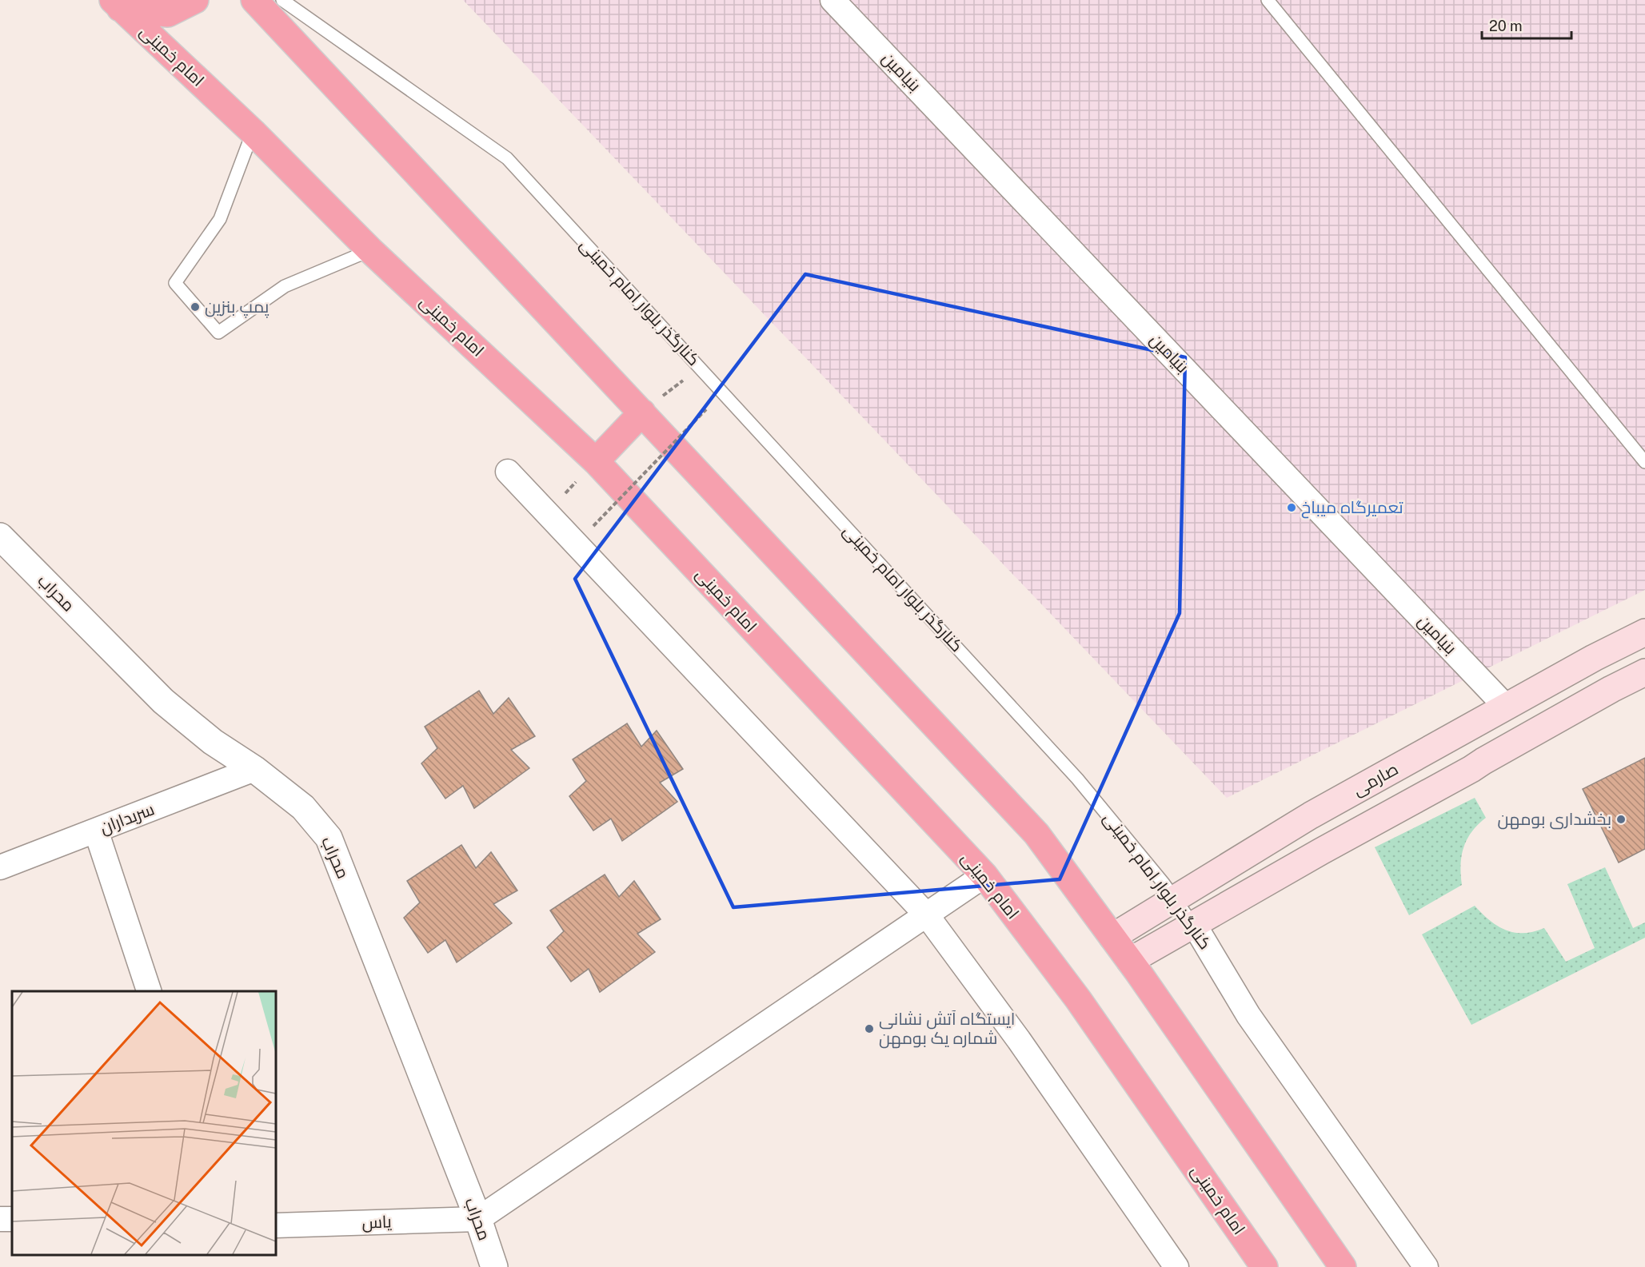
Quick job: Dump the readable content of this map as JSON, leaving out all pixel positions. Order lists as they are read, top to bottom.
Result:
{
  "streets": {
    "highway": ["امام خمینی"],
    "main road": ["صارمی"],
    "street": [
      "بنیامین",
      "کنارگذر بلوار امام خمینی",
      "محراب",
      "سربداران",
      "یاس"
    ]
  },
  "crossings": [
    ["بنیامین", "صارمی"],
    ["کنارگذر بلوار امام خمینی", "صارمی"],
    ["محراب", "سربداران"],
    ["محراب", "یاس"]
  ],
  "places": [
    "پمپ بنزین",
    "تعمیرگاه میباخ",
    "بخشداری بومهن",
    "ایستگاه آتش نشانی شماره یک بومهن"
  ],
  "scale_bar": "20 m"
}
